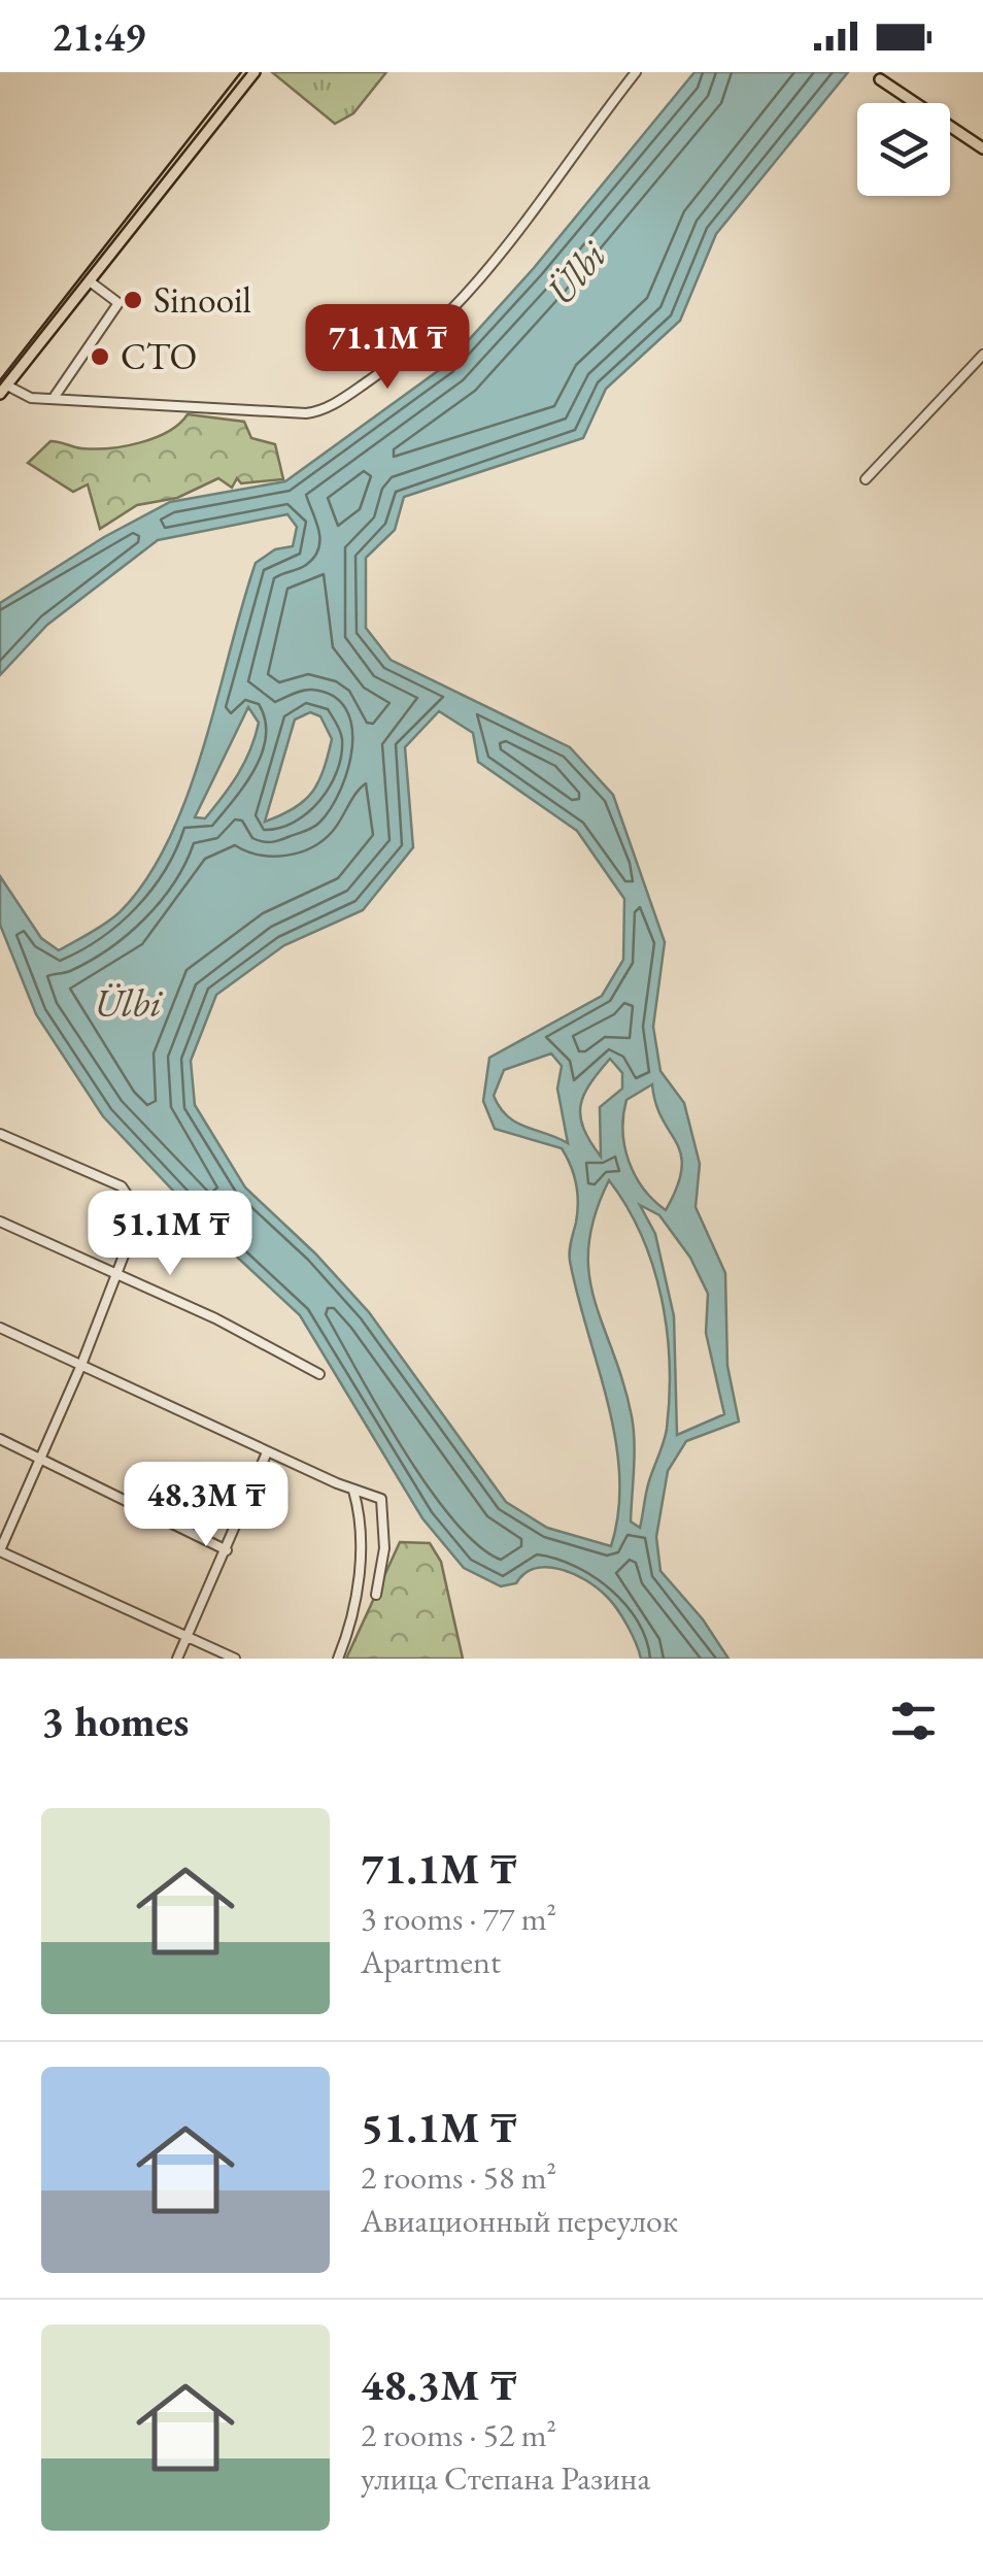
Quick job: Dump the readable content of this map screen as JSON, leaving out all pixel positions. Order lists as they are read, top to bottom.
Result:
{
  "water": ["Ülbi"],
  "places": ["Sinooil", "СТО"],
  "page": {
    "status": "21:49",
    "price": ["71.1M ₸", "51.1M ₸", "48.3M ₸"],
    "heading": "3 homes",
    "list": [
      {
        "name": "71.1M ₸",
        "note": "3 rooms · 77 m² · Apartment"
      },
      {
        "name": "51.1M ₸",
        "note": "2 rooms · 58 m² · Авиационный переулок"
      },
      {
        "name": "48.3M ₸",
        "note": "2 rooms · 52 m² · улица Степана Разина"
      }
    ]
  }
}
